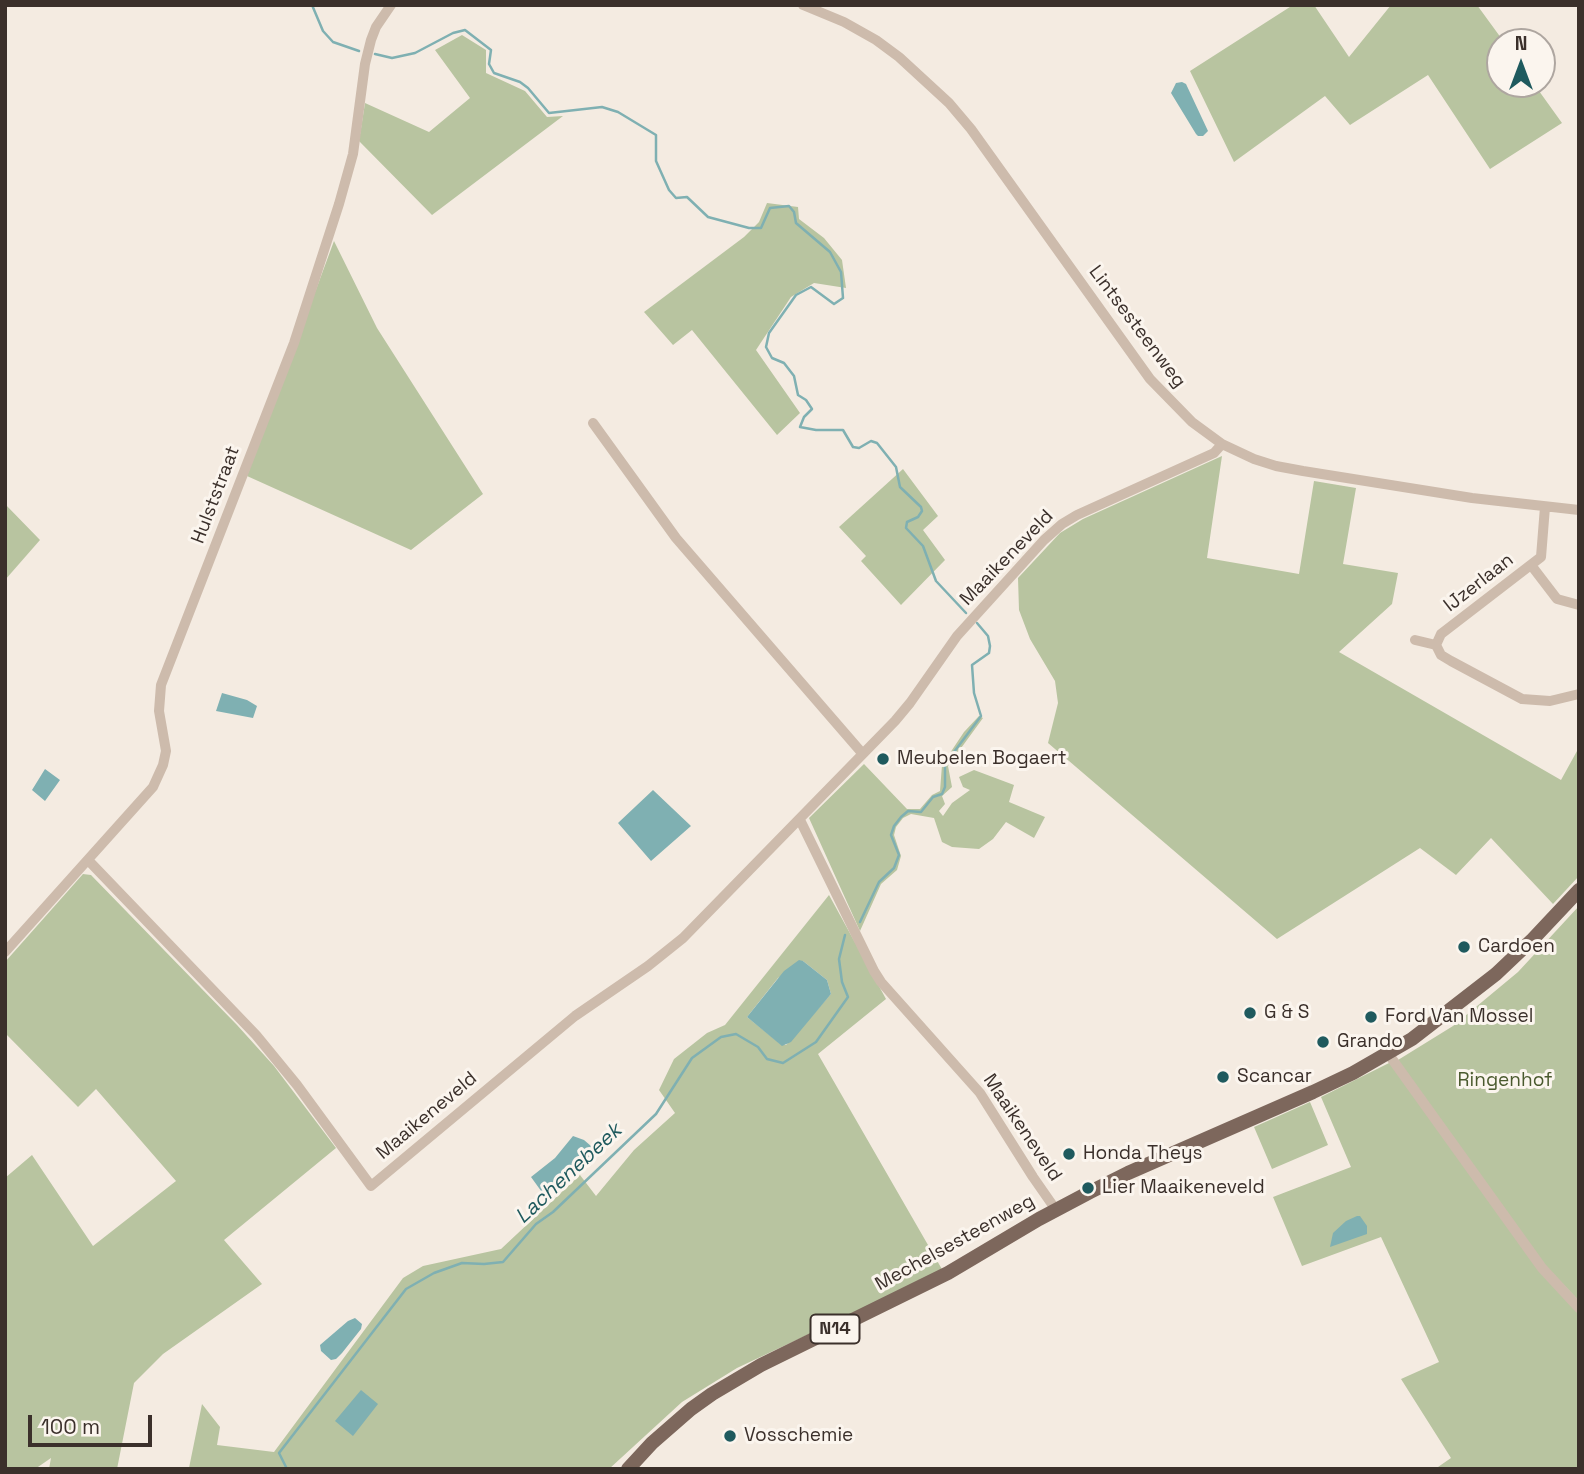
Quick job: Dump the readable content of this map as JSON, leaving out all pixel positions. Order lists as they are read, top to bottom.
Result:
{
  "streets": {
    "main road": ["Mechelsesteenweg", "N14"],
    "street": [
      "Lintsesteenweg",
      "Hulststraat",
      "Maaikeneveld",
      "IJzerlaan"
    ]
  },
  "crossings": [
    ["Lintsesteenweg", "Maaikeneveld"],
    ["Lintsesteenweg", "IJzerlaan"],
    ["Hulststraat", "Maaikeneveld"],
    ["Maaikeneveld", "Mechelsesteenweg"]
  ],
  "water": ["Lachenebeek"],
  "parks": ["Ringenhof"],
  "places": [
    "Meubelen Bogaert",
    "Cardoen",
    "G & S",
    "Ford Van Mossel",
    "Grando",
    "Scancar",
    "Honda Theys",
    "Lier Maaikeneveld",
    "Vosschemie"
  ],
  "scale_bar": "100 m",
  "north": "top"
}
